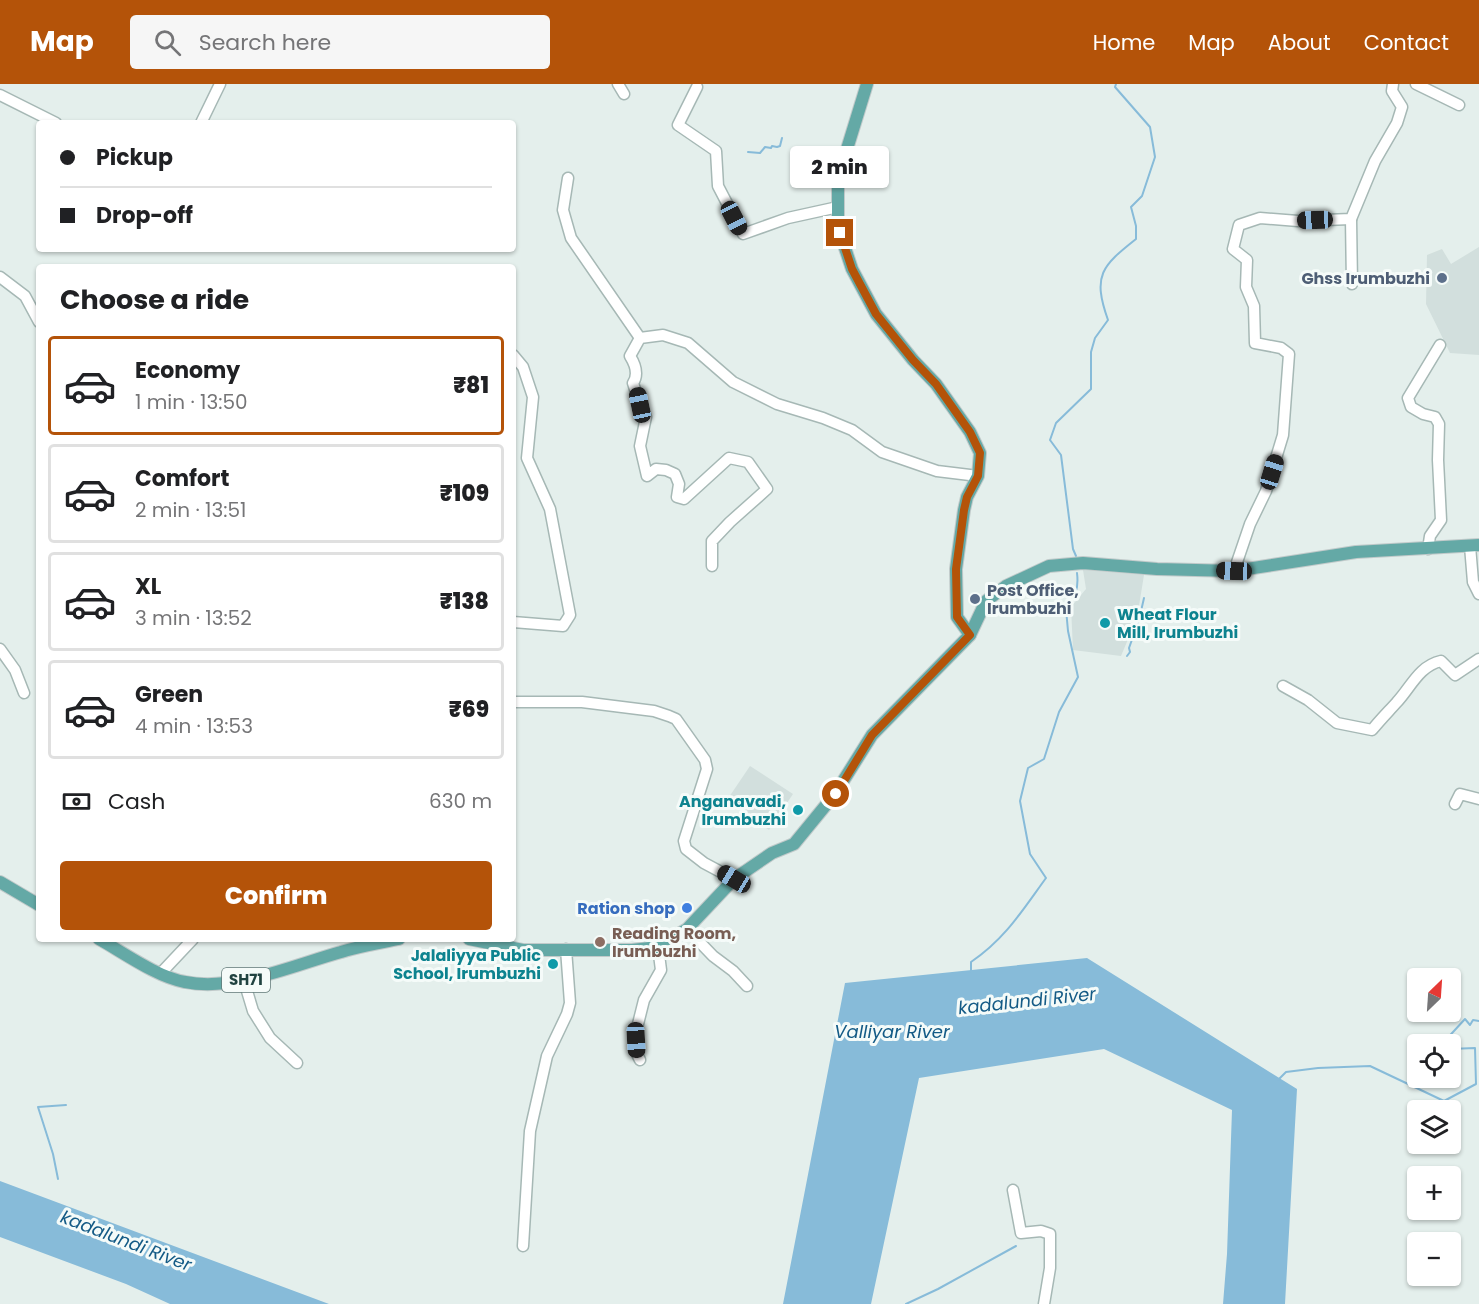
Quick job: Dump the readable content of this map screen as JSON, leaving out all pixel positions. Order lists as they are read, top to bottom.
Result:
{
  "streets": {
    "main road": ["SH71"]
  },
  "water": ["kadalundi River", "Valliyar River"],
  "places": [
    "Ghss Irumbuzhi",
    "Post Office, Irumbuzhi",
    "Wheat Flour Mill, Irumbuzhi",
    "Anganavadi, Irumbuzhi",
    "Ration shop",
    "Reading Room, Irumbuzhi",
    "Jalaliyya Public School, Irumbuzhi"
  ],
  "north": "top right",
  "page": {
    "header": "Map",
    "search": "Search here",
    "nav": [
      "Home",
      "Map",
      "About",
      "Contact"
    ],
    "banner": ["Pickup", "Drop-off"],
    "bubble": "2 min",
    "heading": "Choose a ride",
    "list": [
      {
        "name": "Economy",
        "note": "1 min · 13:50",
        "value": "₹81"
      },
      {
        "name": "Comfort",
        "note": "2 min · 13:51",
        "value": "₹109"
      },
      {
        "name": "XL",
        "note": "3 min · 13:52",
        "value": "₹138"
      },
      {
        "name": "Green",
        "note": "4 min · 13:53",
        "value": "₹69"
      }
    ],
    "pay": ["Cash", "630 m"],
    "buttons": "Confirm",
    "map_buttons": ["+", "−"]
  }
}
